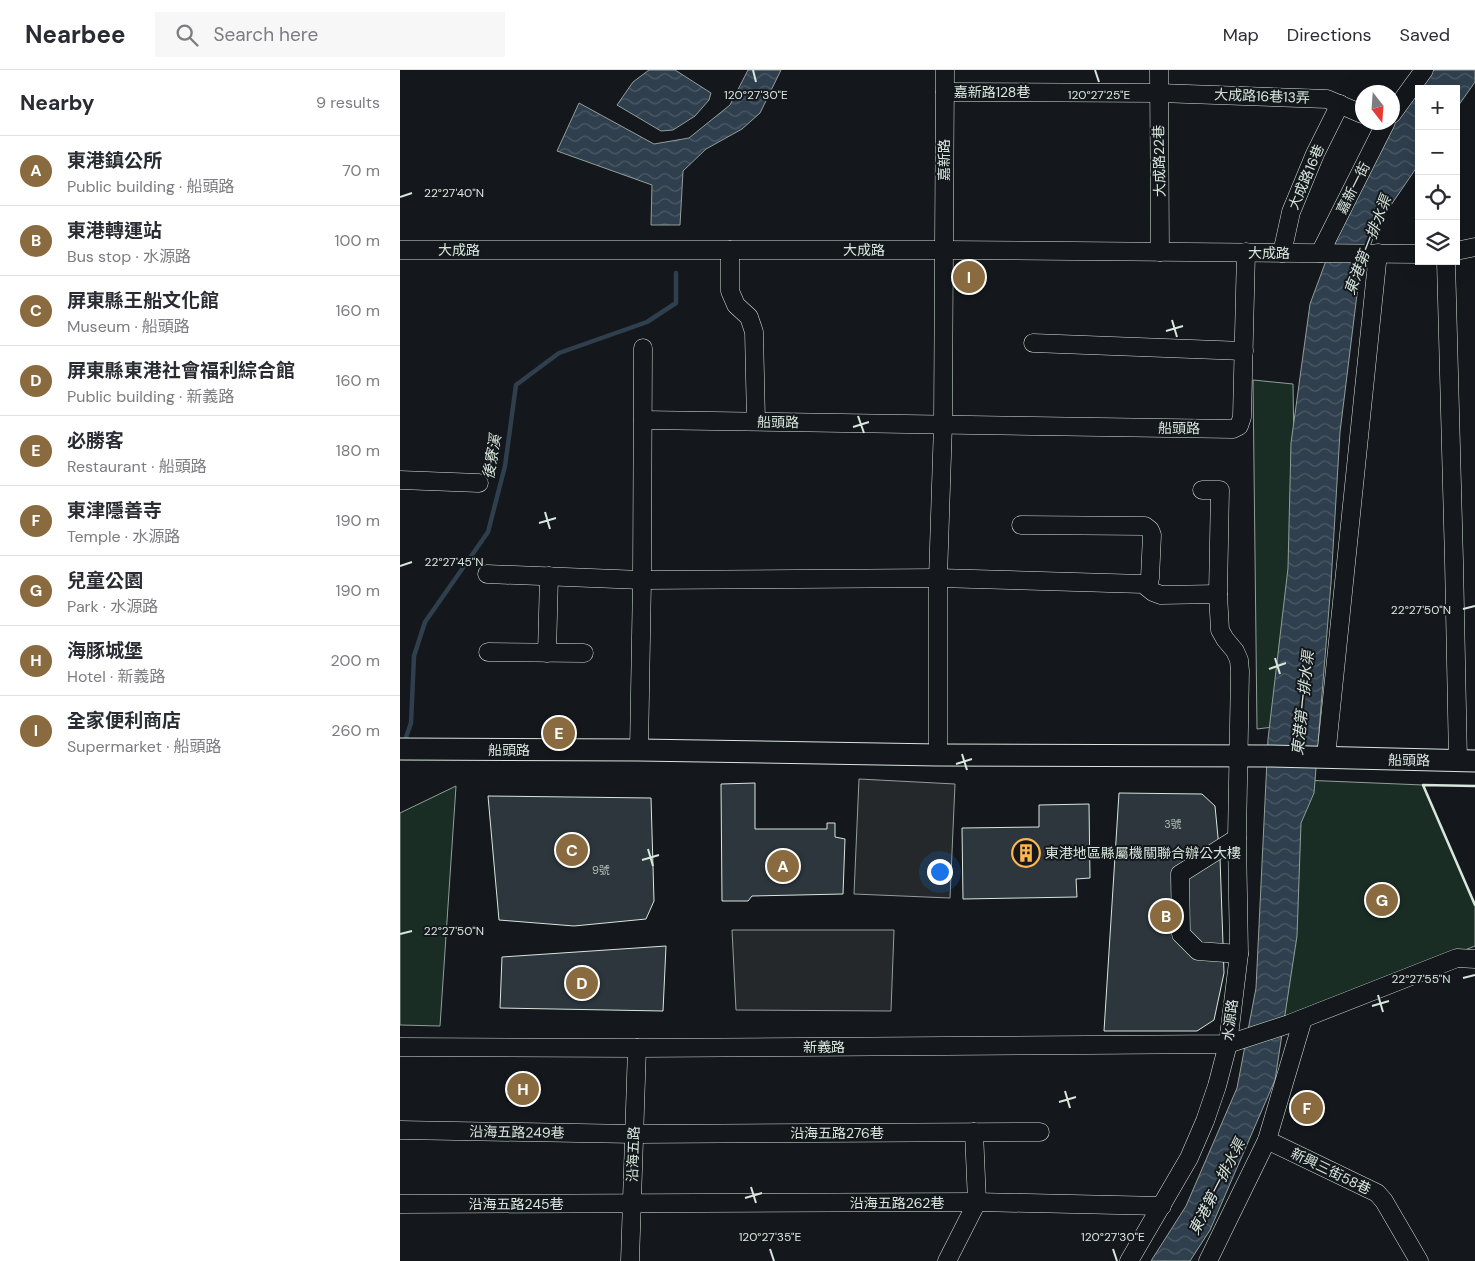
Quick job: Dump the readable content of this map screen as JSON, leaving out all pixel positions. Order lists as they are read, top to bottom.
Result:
{
  "streets": {
    "main road": ["船頭路"],
    "street": [
      "嘉新路128巷",
      "大成路16巷13弄",
      "嘉新路",
      "大成路22巷",
      "大成路16巷",
      "嘉新一街",
      "大成路",
      "水源路",
      "新義路",
      "沿海五路249巷",
      "沿海五路276巷",
      "沿海五路",
      "新興三街58巷",
      "沿海五路262巷",
      "沿海五路245巷"
    ]
  },
  "crossings": [
    ["嘉新路128巷", "大成路16巷13弄"],
    ["嘉新路128巷", "嘉新路"],
    ["嘉新路128巷", "大成路22巷"],
    ["大成路16巷13弄", "大成路22巷"],
    ["大成路16巷13弄", "大成路16巷"],
    ["嘉新路", "大成路"],
    ["大成路22巷", "大成路"],
    ["大成路16巷", "大成路"],
    ["嘉新一街", "大成路"],
    ["大成路", "船頭路"],
    ["船頭路", "水源路"],
    ["水源路", "新義路"],
    ["水源路", "沿海五路262巷"],
    ["新義路", "沿海五路"],
    ["沿海五路249巷", "沿海五路276巷"],
    ["沿海五路249巷", "沿海五路"],
    ["沿海五路276巷", "沿海五路"],
    ["沿海五路", "沿海五路262巷"],
    ["沿海五路", "沿海五路245巷"],
    ["沿海五路262巷", "沿海五路245巷"]
  ],
  "water": ["東港第一排水渠", "後寮溪"],
  "places": {
    "building": ["東港地區縣屬機關聯合辦公大樓"]
  },
  "house_numbers": ["3號", "9號"],
  "north": "bottom",
  "page": {
    "header": "Nearbee",
    "search": "Search here",
    "nav": ["Map", "Directions", "Saved"],
    "heading": ["Nearby", "9 results"],
    "map_buttons": ["+", "−"],
    "list": [
      {
        "mark": "A",
        "name": "東港鎮公所",
        "note": "Public building · 船頭路",
        "value": "70 m"
      },
      {
        "mark": "B",
        "name": "東港轉運站",
        "note": "Bus stop · 水源路",
        "value": "100 m"
      },
      {
        "mark": "C",
        "name": "屏東縣王船文化館",
        "note": "Museum · 船頭路",
        "value": "160 m"
      },
      {
        "mark": "D",
        "name": "屏東縣東港社會福利綜合館",
        "note": "Public building · 新義路",
        "value": "160 m"
      },
      {
        "mark": "E",
        "name": "必勝客",
        "note": "Restaurant · 船頭路",
        "value": "180 m"
      },
      {
        "mark": "F",
        "name": "東津隱善寺",
        "note": "Temple · 水源路",
        "value": "190 m"
      },
      {
        "mark": "G",
        "name": "兒童公園",
        "note": "Park · 水源路",
        "value": "190 m"
      },
      {
        "mark": "H",
        "name": "海豚城堡",
        "note": "Hotel · 新義路",
        "value": "200 m"
      },
      {
        "mark": "I",
        "name": "全家便利商店",
        "note": "Supermarket · 船頭路",
        "value": "260 m"
      }
    ],
    "pins": [
      "I",
      "E",
      "C",
      "A",
      "G",
      "B",
      "D",
      "H",
      "F"
    ]
  },
  "coordinates": [
    "120°27'30\"E",
    "120°27'25\"E",
    "22°27'40\"N",
    "22°27'45\"N",
    "22°27'50\"N",
    "22°27'55\"N",
    "120°27'35\"E"
  ]
}
